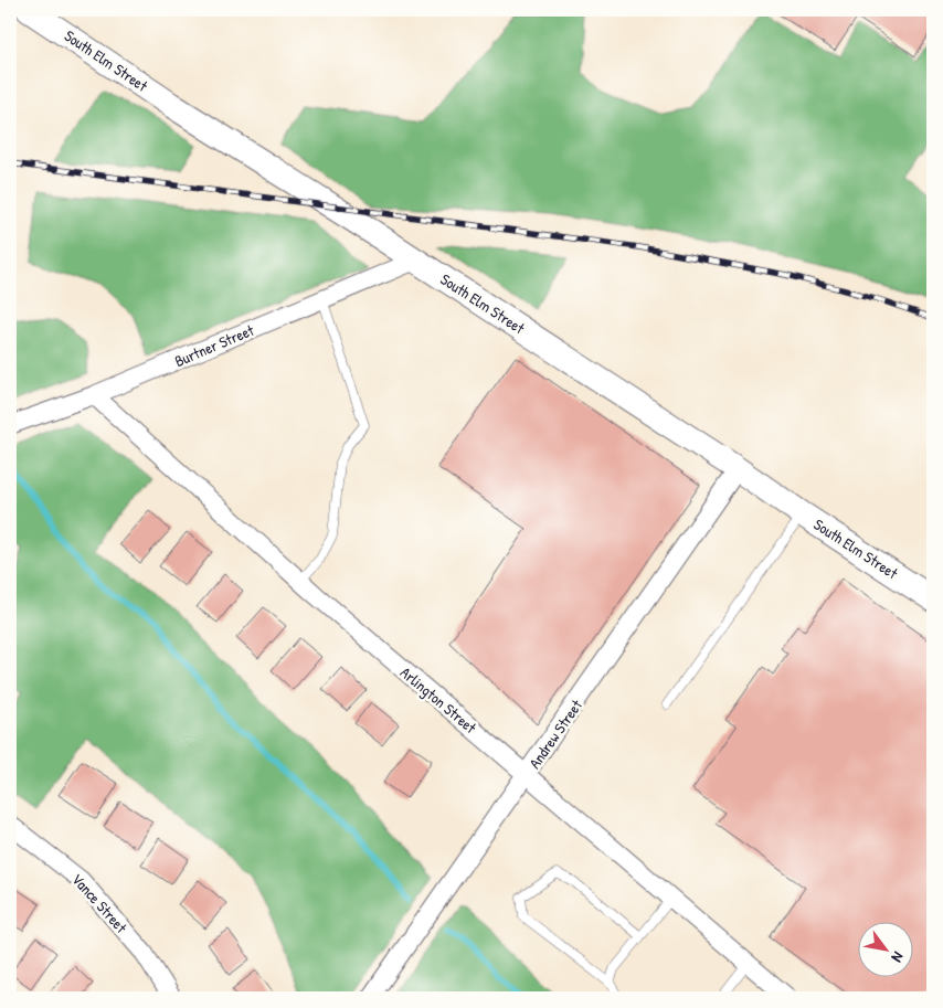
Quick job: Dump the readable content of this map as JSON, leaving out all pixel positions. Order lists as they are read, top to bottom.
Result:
{
  "streets": {
    "street": [
      "South Elm Street",
      "Burtner Street",
      "Arlington Street",
      "Andrew Street",
      "Vance Street"
    ]
  },
  "crossings": [
    ["South Elm Street", "Burtner Street"],
    ["South Elm Street", "Andrew Street"],
    ["Burtner Street", "Arlington Street"],
    ["Arlington Street", "Andrew Street"]
  ],
  "north": "bottom right"
}
